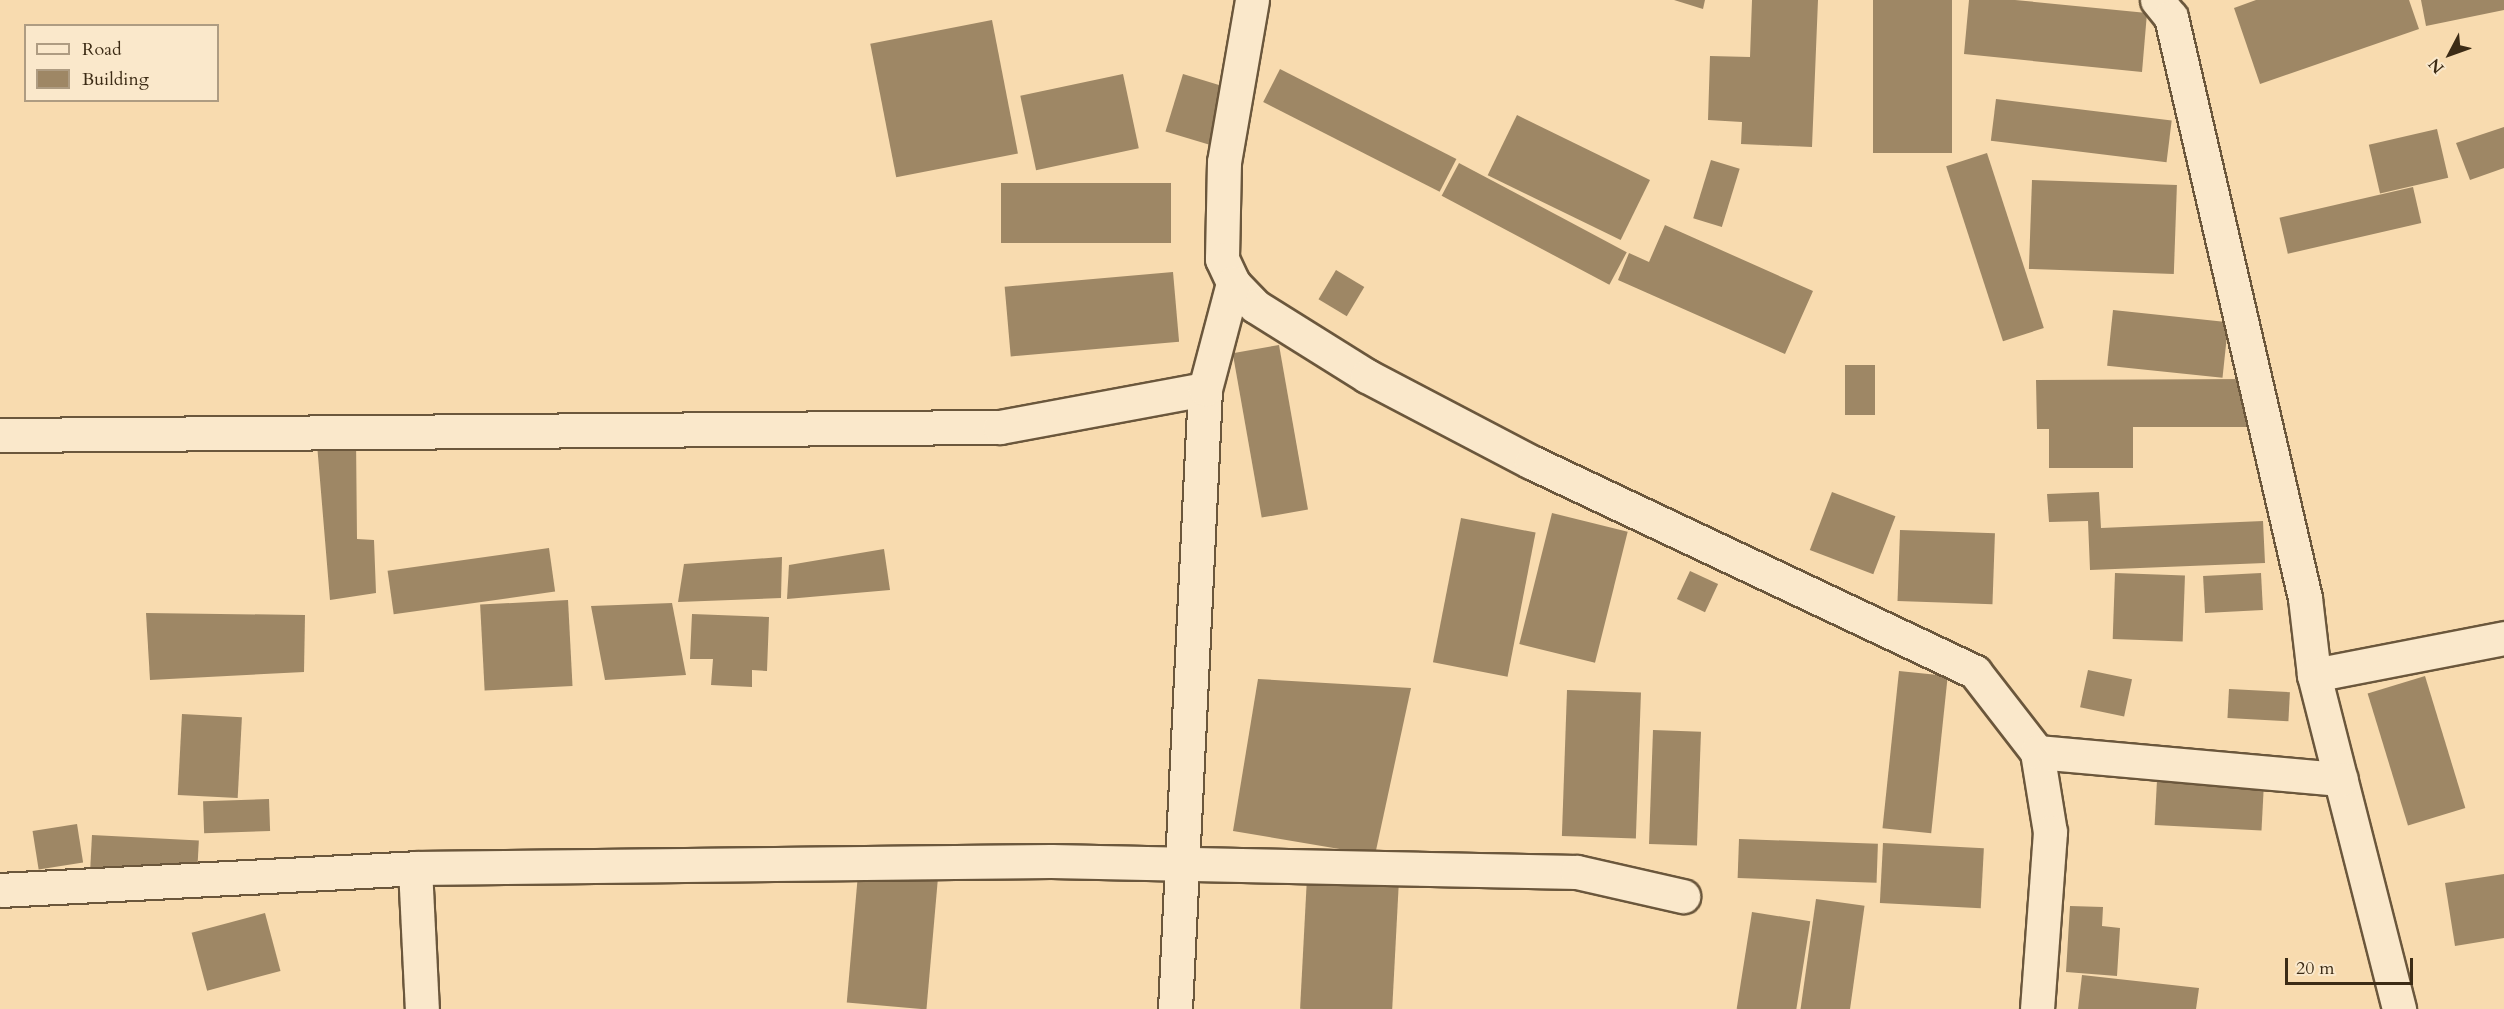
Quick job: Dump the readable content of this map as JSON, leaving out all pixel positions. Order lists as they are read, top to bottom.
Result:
{
  "legend": ["Road", "Building"],
  "scale_bar": "20 m",
  "north": "bottom left"
}
